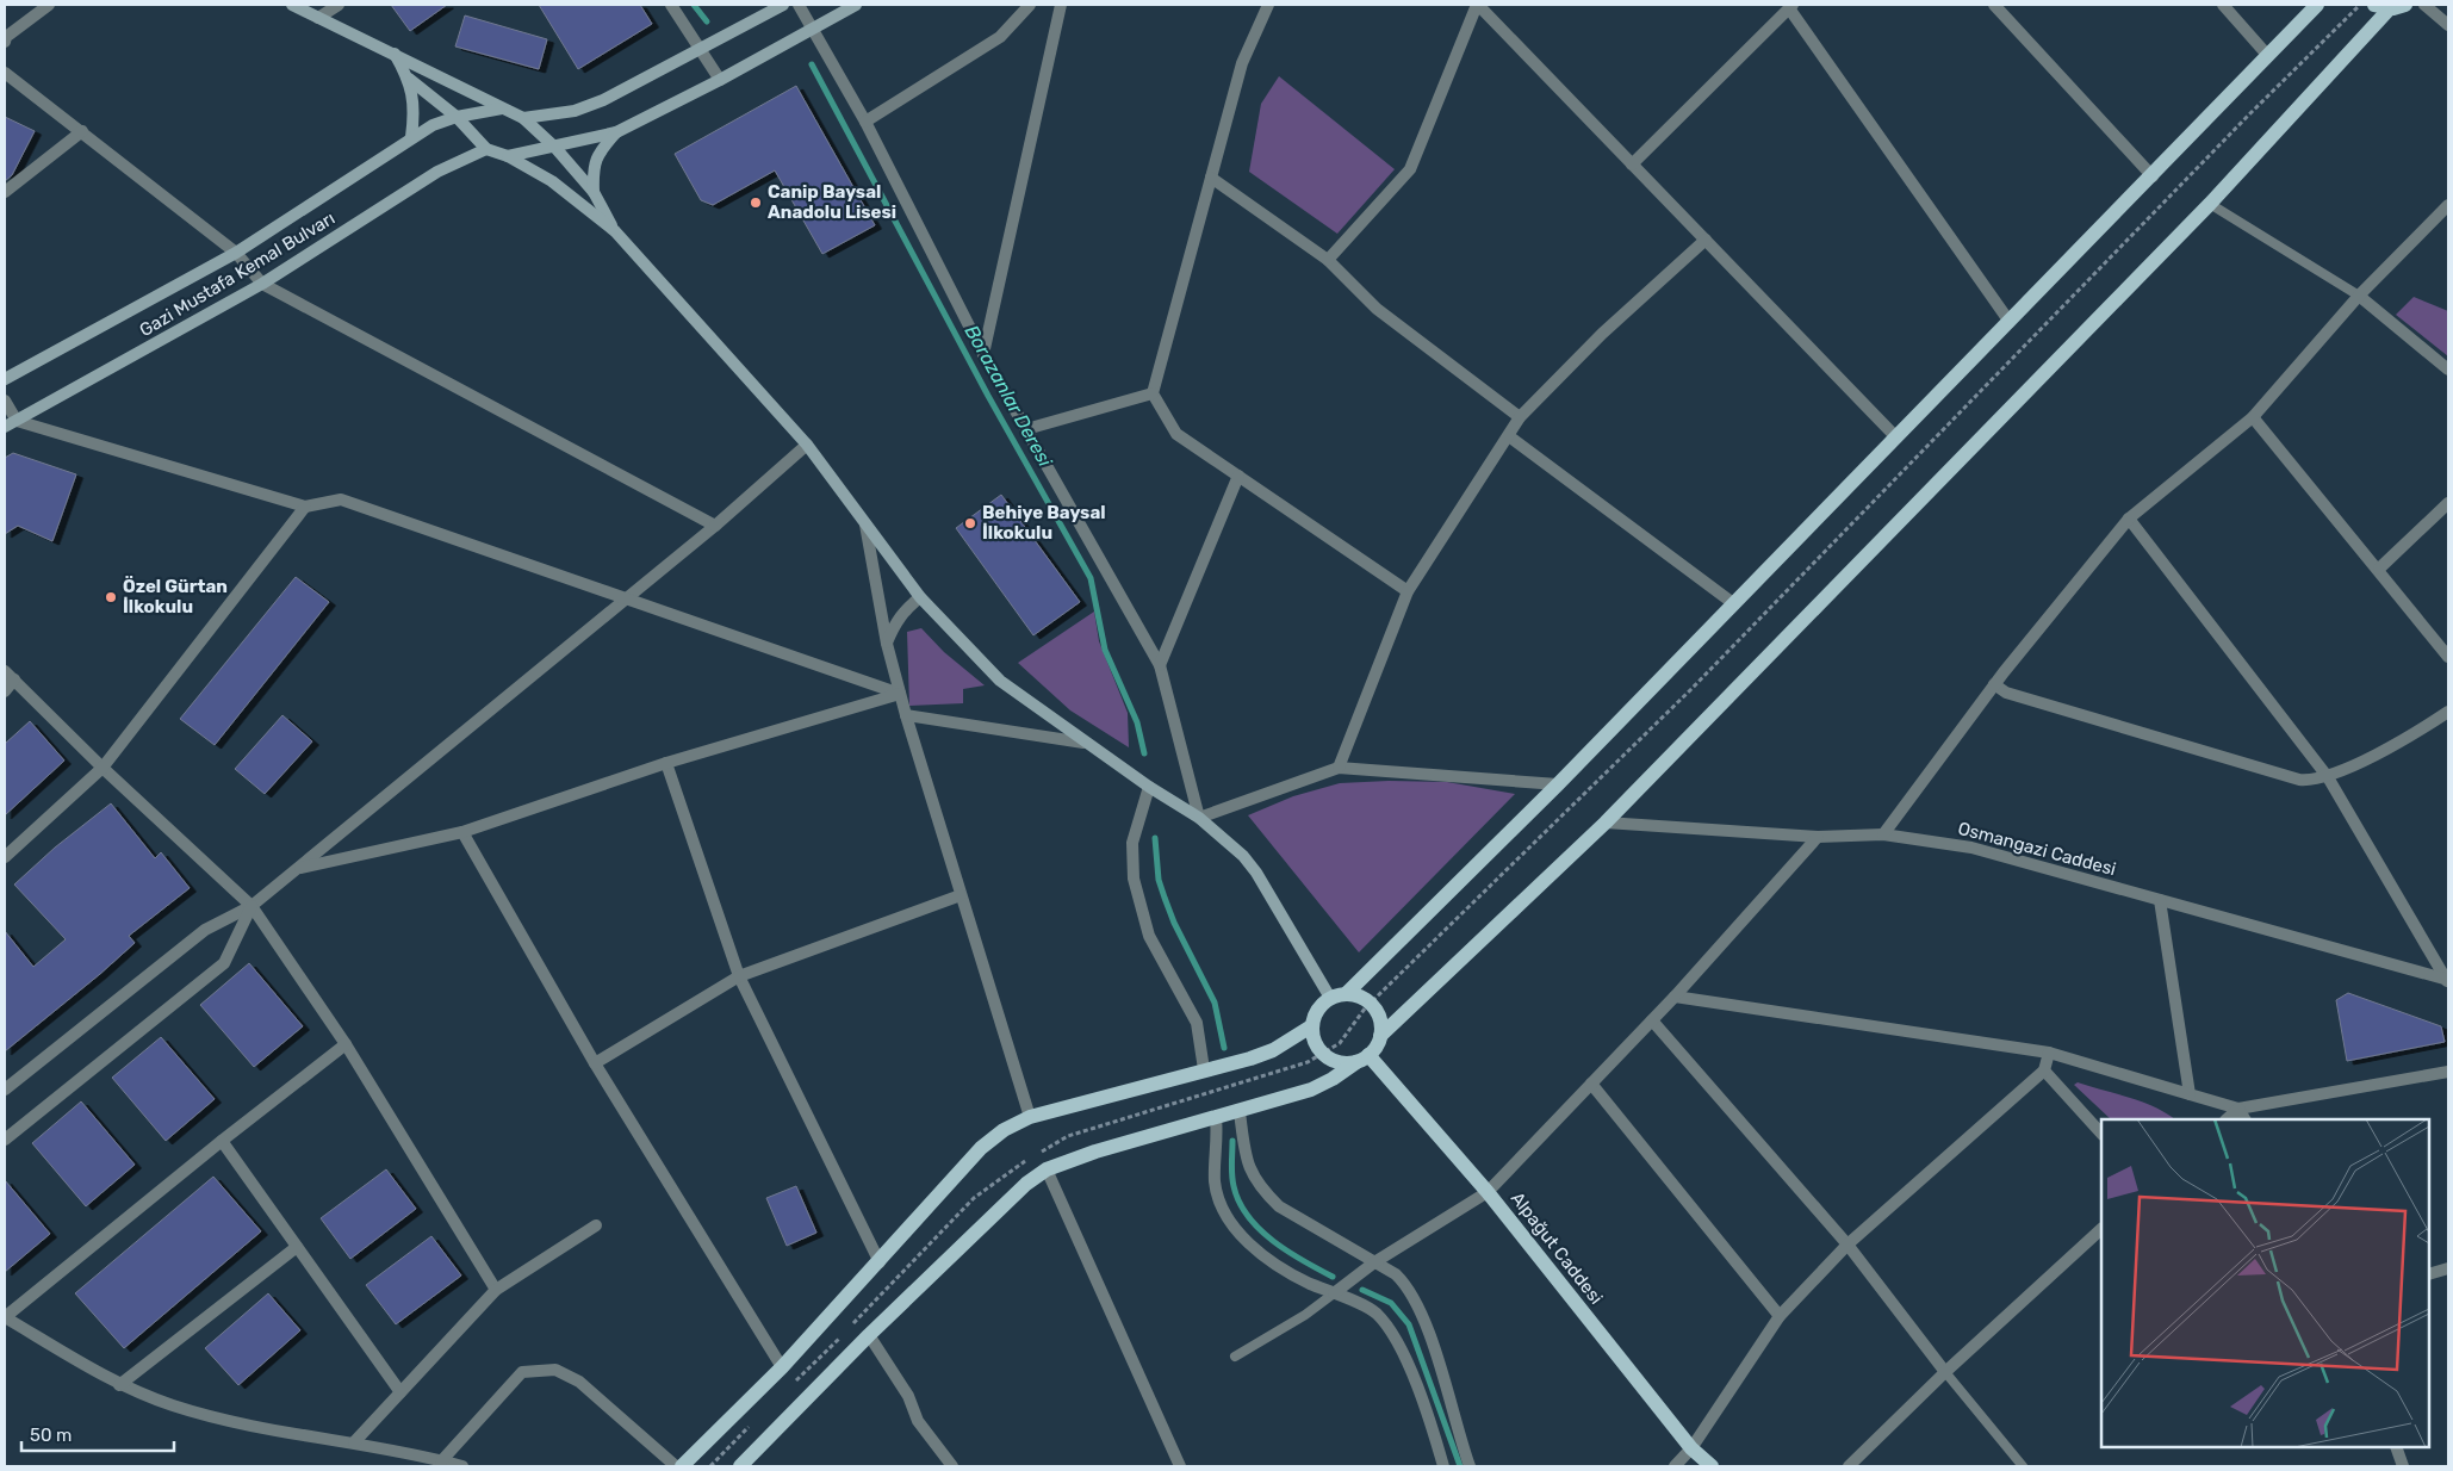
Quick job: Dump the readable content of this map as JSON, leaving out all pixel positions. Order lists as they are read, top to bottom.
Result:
{
  "streets": {
    "main road": ["Gazi Mustafa Kemal Bulvarı", "Alpağut Caddesi"],
    "street": ["Osmangazi Caddesi"]
  },
  "water": ["Borazanlar Deresi"],
  "places": ["Canip Baysal Anadolu Lisesi", "Behiye Baysal İlkokulu", "Özel Gürtan İlkokulu"],
  "scale_bar": "50 m"
}
